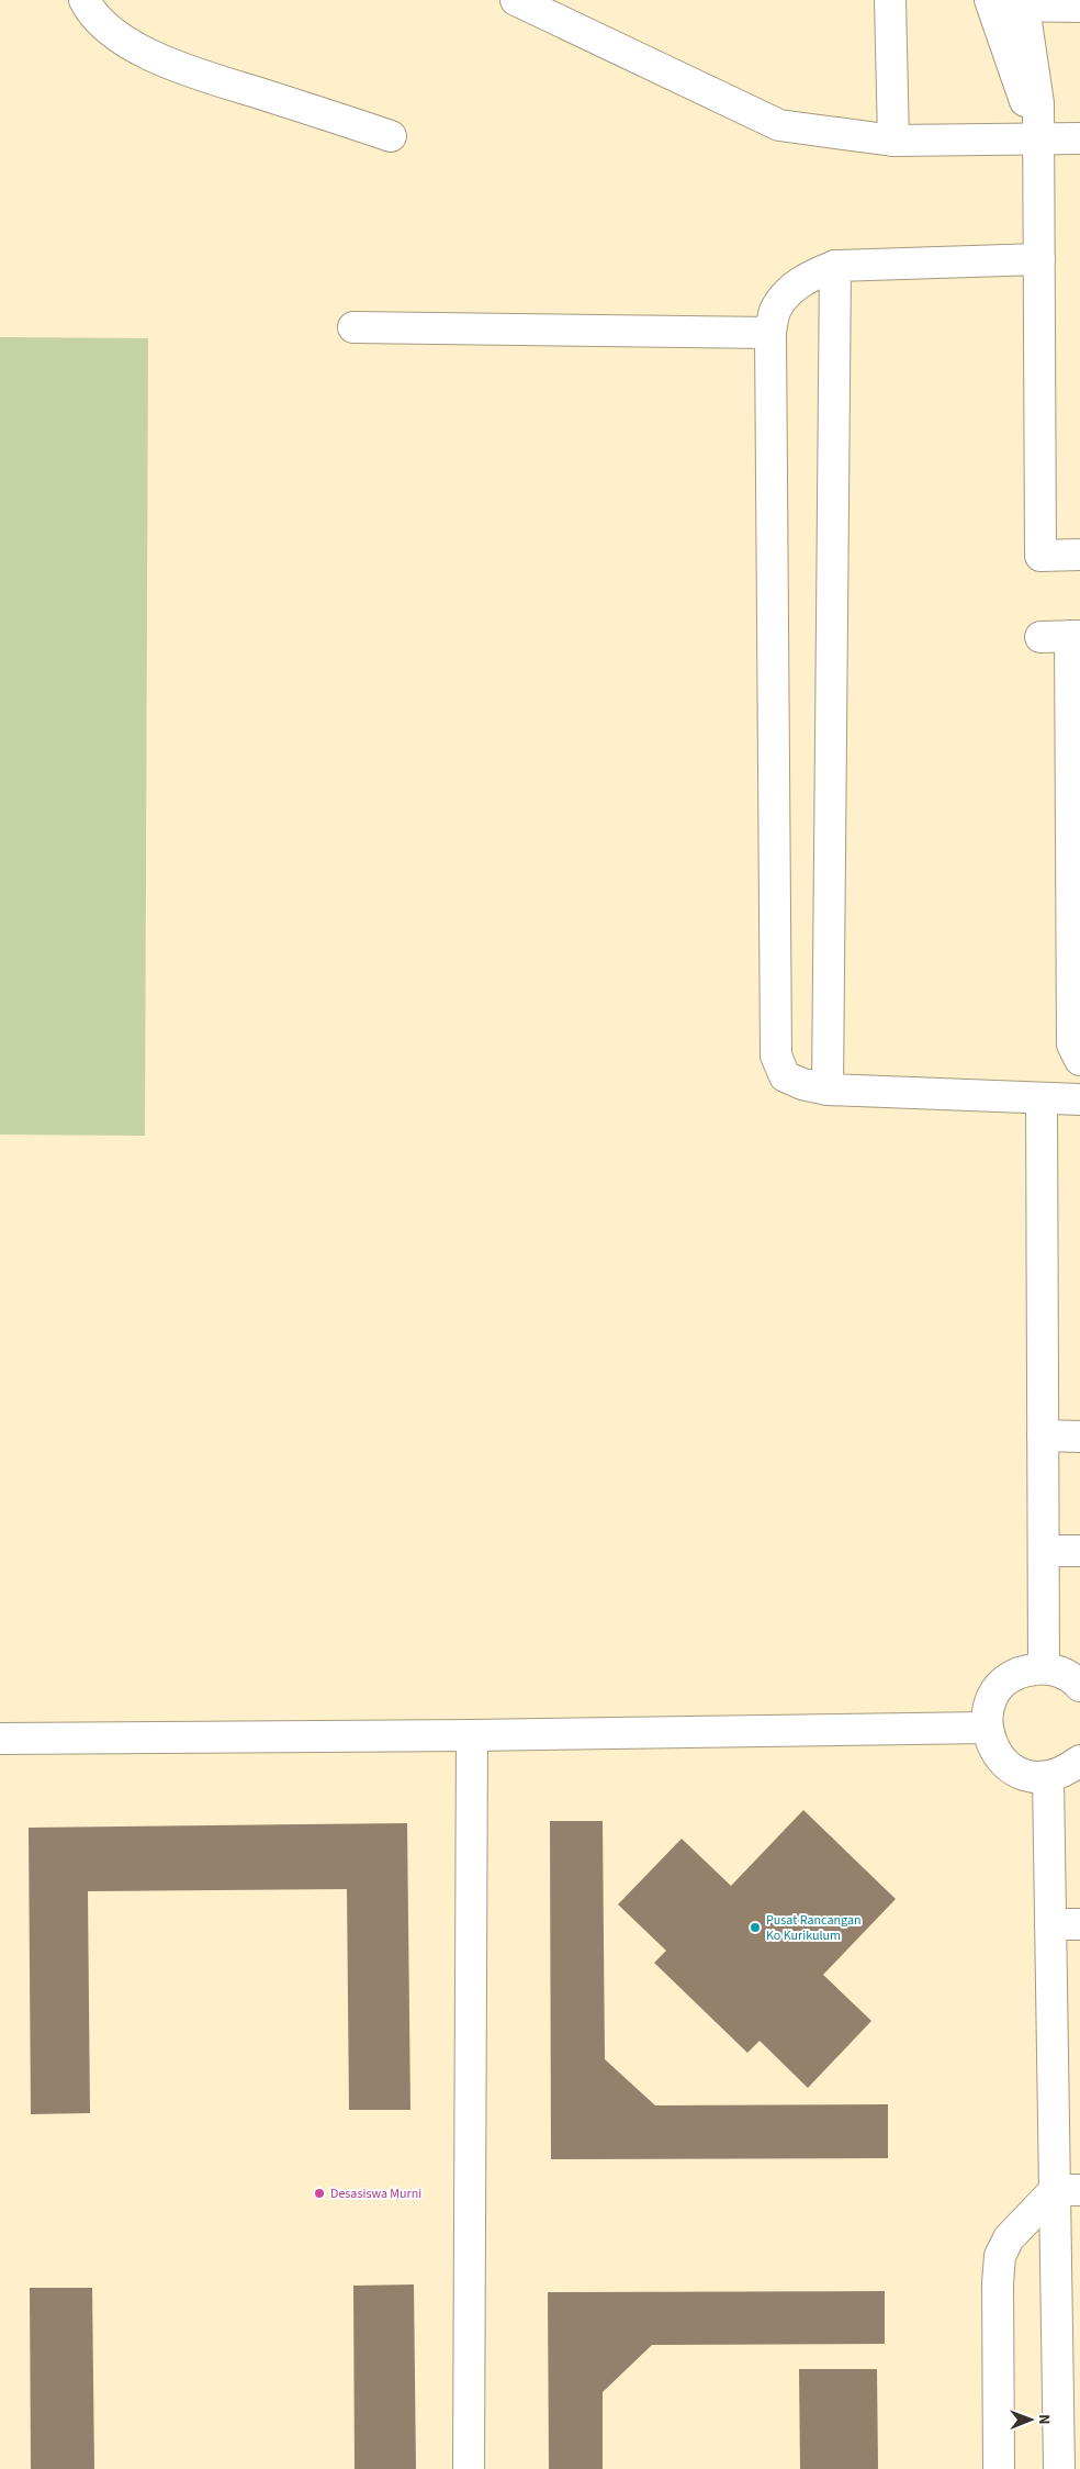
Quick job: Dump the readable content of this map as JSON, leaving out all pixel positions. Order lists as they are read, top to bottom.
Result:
{
  "places": ["Pusat Rancangan Ko Kurikulum", "Desasiswa Murni"],
  "north": "right"
}
